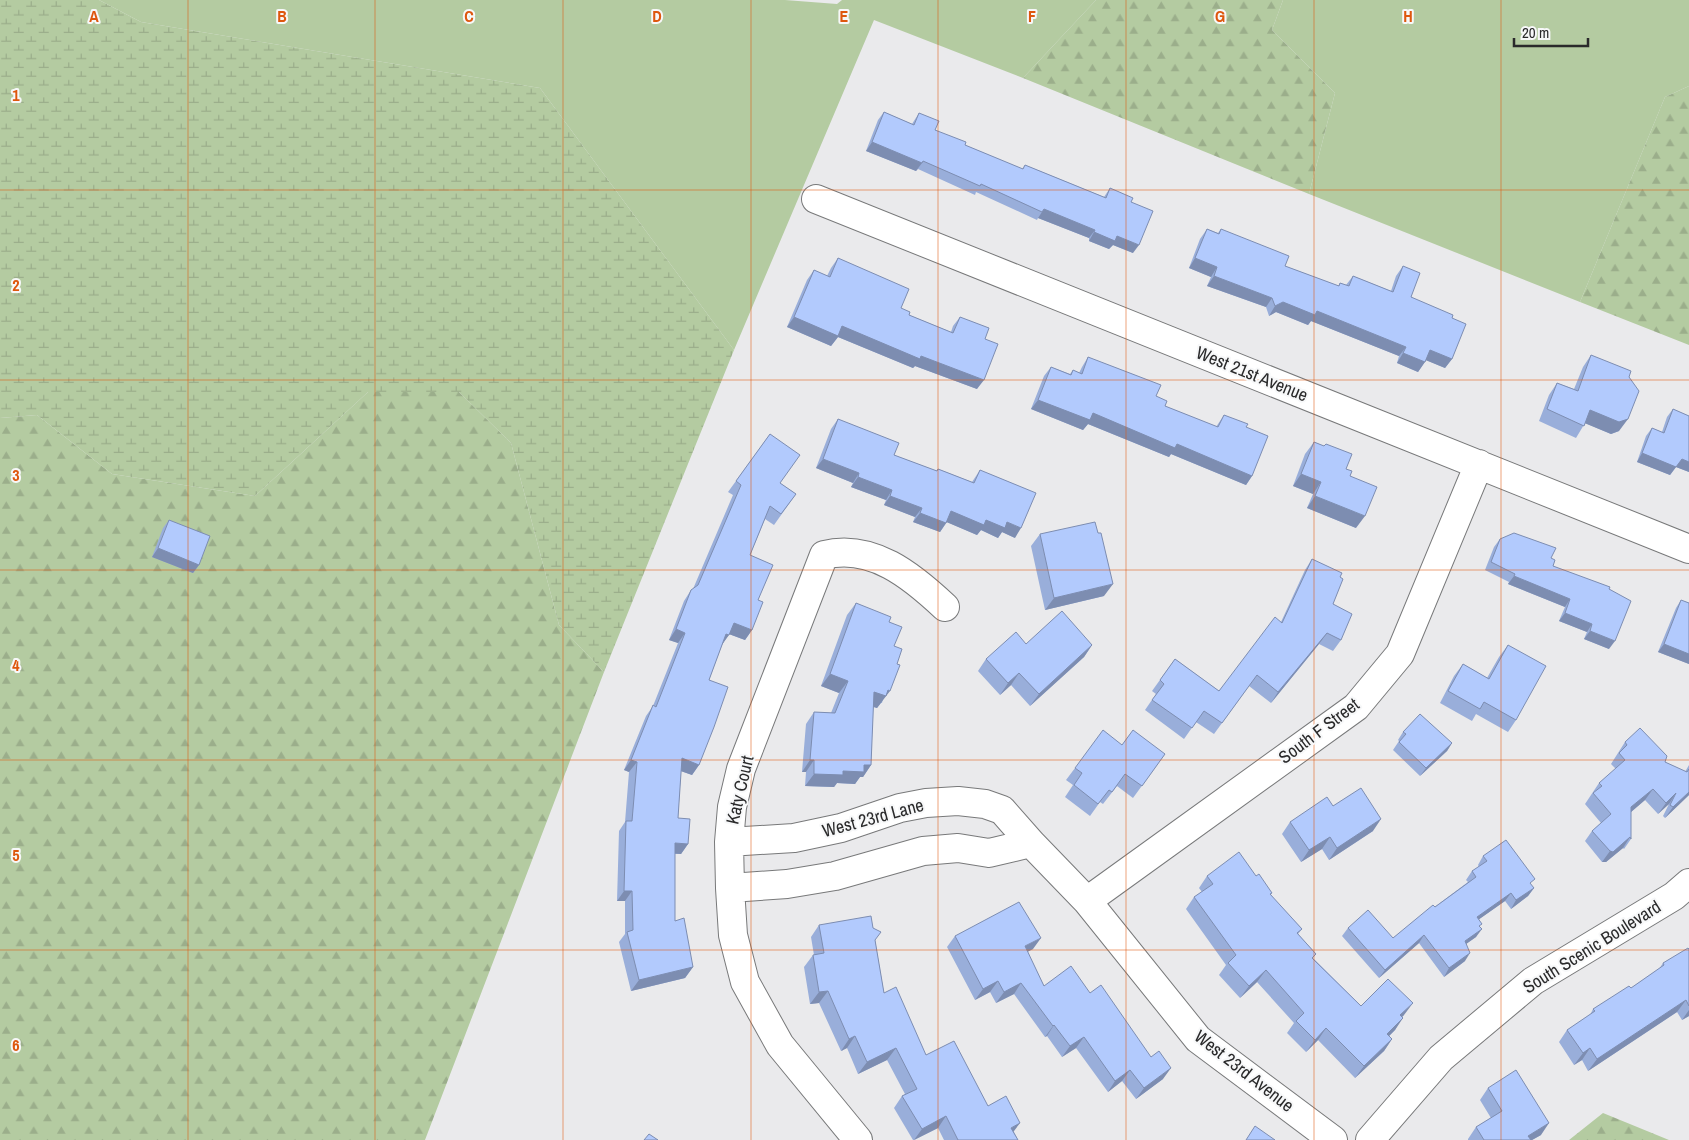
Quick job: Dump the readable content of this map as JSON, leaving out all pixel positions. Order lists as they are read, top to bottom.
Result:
{
  "streets": {
    "street": [
      "West 21st Avenue",
      "South F Street",
      "Katy Court",
      "West 23rd Lane",
      "South Scenic Boulevard",
      "West 23rd Avenue"
    ]
  },
  "crossings": [
    ["West 21st Avenue", "South F Street"],
    ["South F Street", "West 23rd Lane"],
    ["South F Street", "West 23rd Avenue"],
    ["Katy Court", "West 23rd Lane"],
    ["West 23rd Lane", "West 23rd Avenue"]
  ],
  "scale_bar": "20 m",
  "grid": {
    "columns": [
      "A",
      "B",
      "C",
      "D",
      "E",
      "F",
      "G",
      "H"
    ],
    "rows": [
      "1",
      "2",
      "3",
      "4",
      "5",
      "6"
    ]
  }
}
